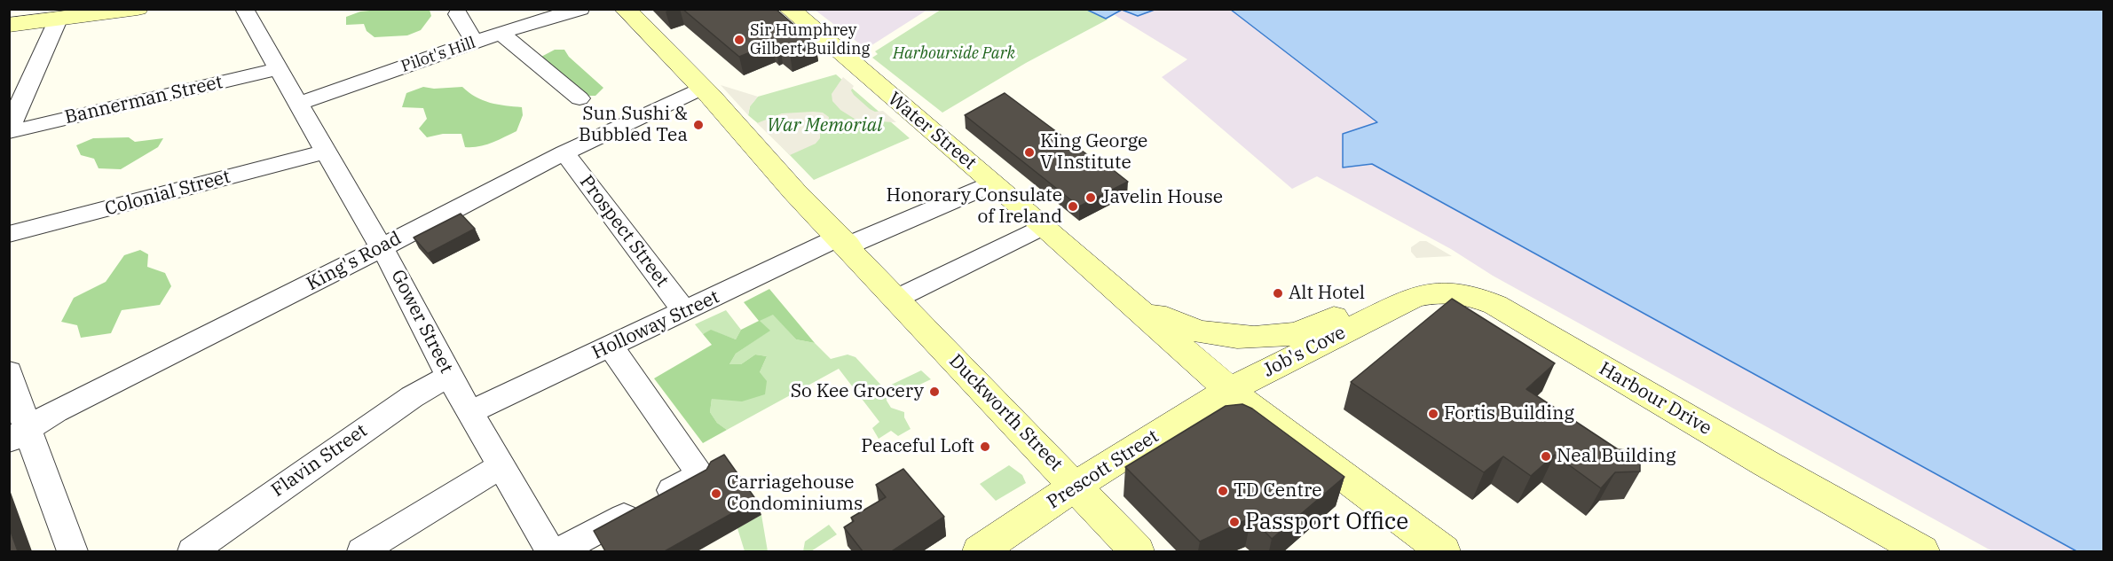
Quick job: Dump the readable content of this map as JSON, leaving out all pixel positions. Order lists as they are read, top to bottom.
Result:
{
  "streets": {
    "street": [
      "Pilot's Hill",
      "Bannerman Street",
      "Water Street",
      "Colonial Street",
      "Prospect Street",
      "King's Road",
      "Gower Street",
      "Holloway Street",
      "Job's Cove",
      "Harbour Drive",
      "Duckworth Street",
      "Flavin Street",
      "Prescott Street"
    ]
  },
  "crossings": [
    ["Pilot's Hill", "Gower Street"],
    ["Bannerman Street", "Gower Street"],
    ["Water Street", "Holloway Street"],
    ["Water Street", "Job's Cove"],
    ["Water Street", "Prescott Street"],
    ["Colonial Street", "Gower Street"],
    ["Prospect Street", "King's Road"],
    ["Prospect Street", "Holloway Street"],
    ["King's Road", "Gower Street"],
    ["King's Road", "Duckworth Street"],
    ["Gower Street", "Holloway Street"],
    ["Gower Street", "Flavin Street"],
    ["Holloway Street", "Duckworth Street"],
    ["Job's Cove", "Harbour Drive"],
    ["Job's Cove", "Prescott Street"],
    ["Duckworth Street", "Prescott Street"]
  ],
  "parks": ["Harbourside Park", "War Memorial"],
  "places": [
    "Sir Humphrey Gilbert Building",
    "Sun Sushi & Bubbled Tea",
    "King George V Institute",
    "Javelin House",
    "Honorary Consulate of Ireland",
    "Alt Hotel",
    "So Kee Grocery",
    "Fortis Building",
    "Peaceful Loft",
    "Neal Building",
    "TD Centre",
    "Carriagehouse Condominiums",
    "Passport Office"
  ]
}
